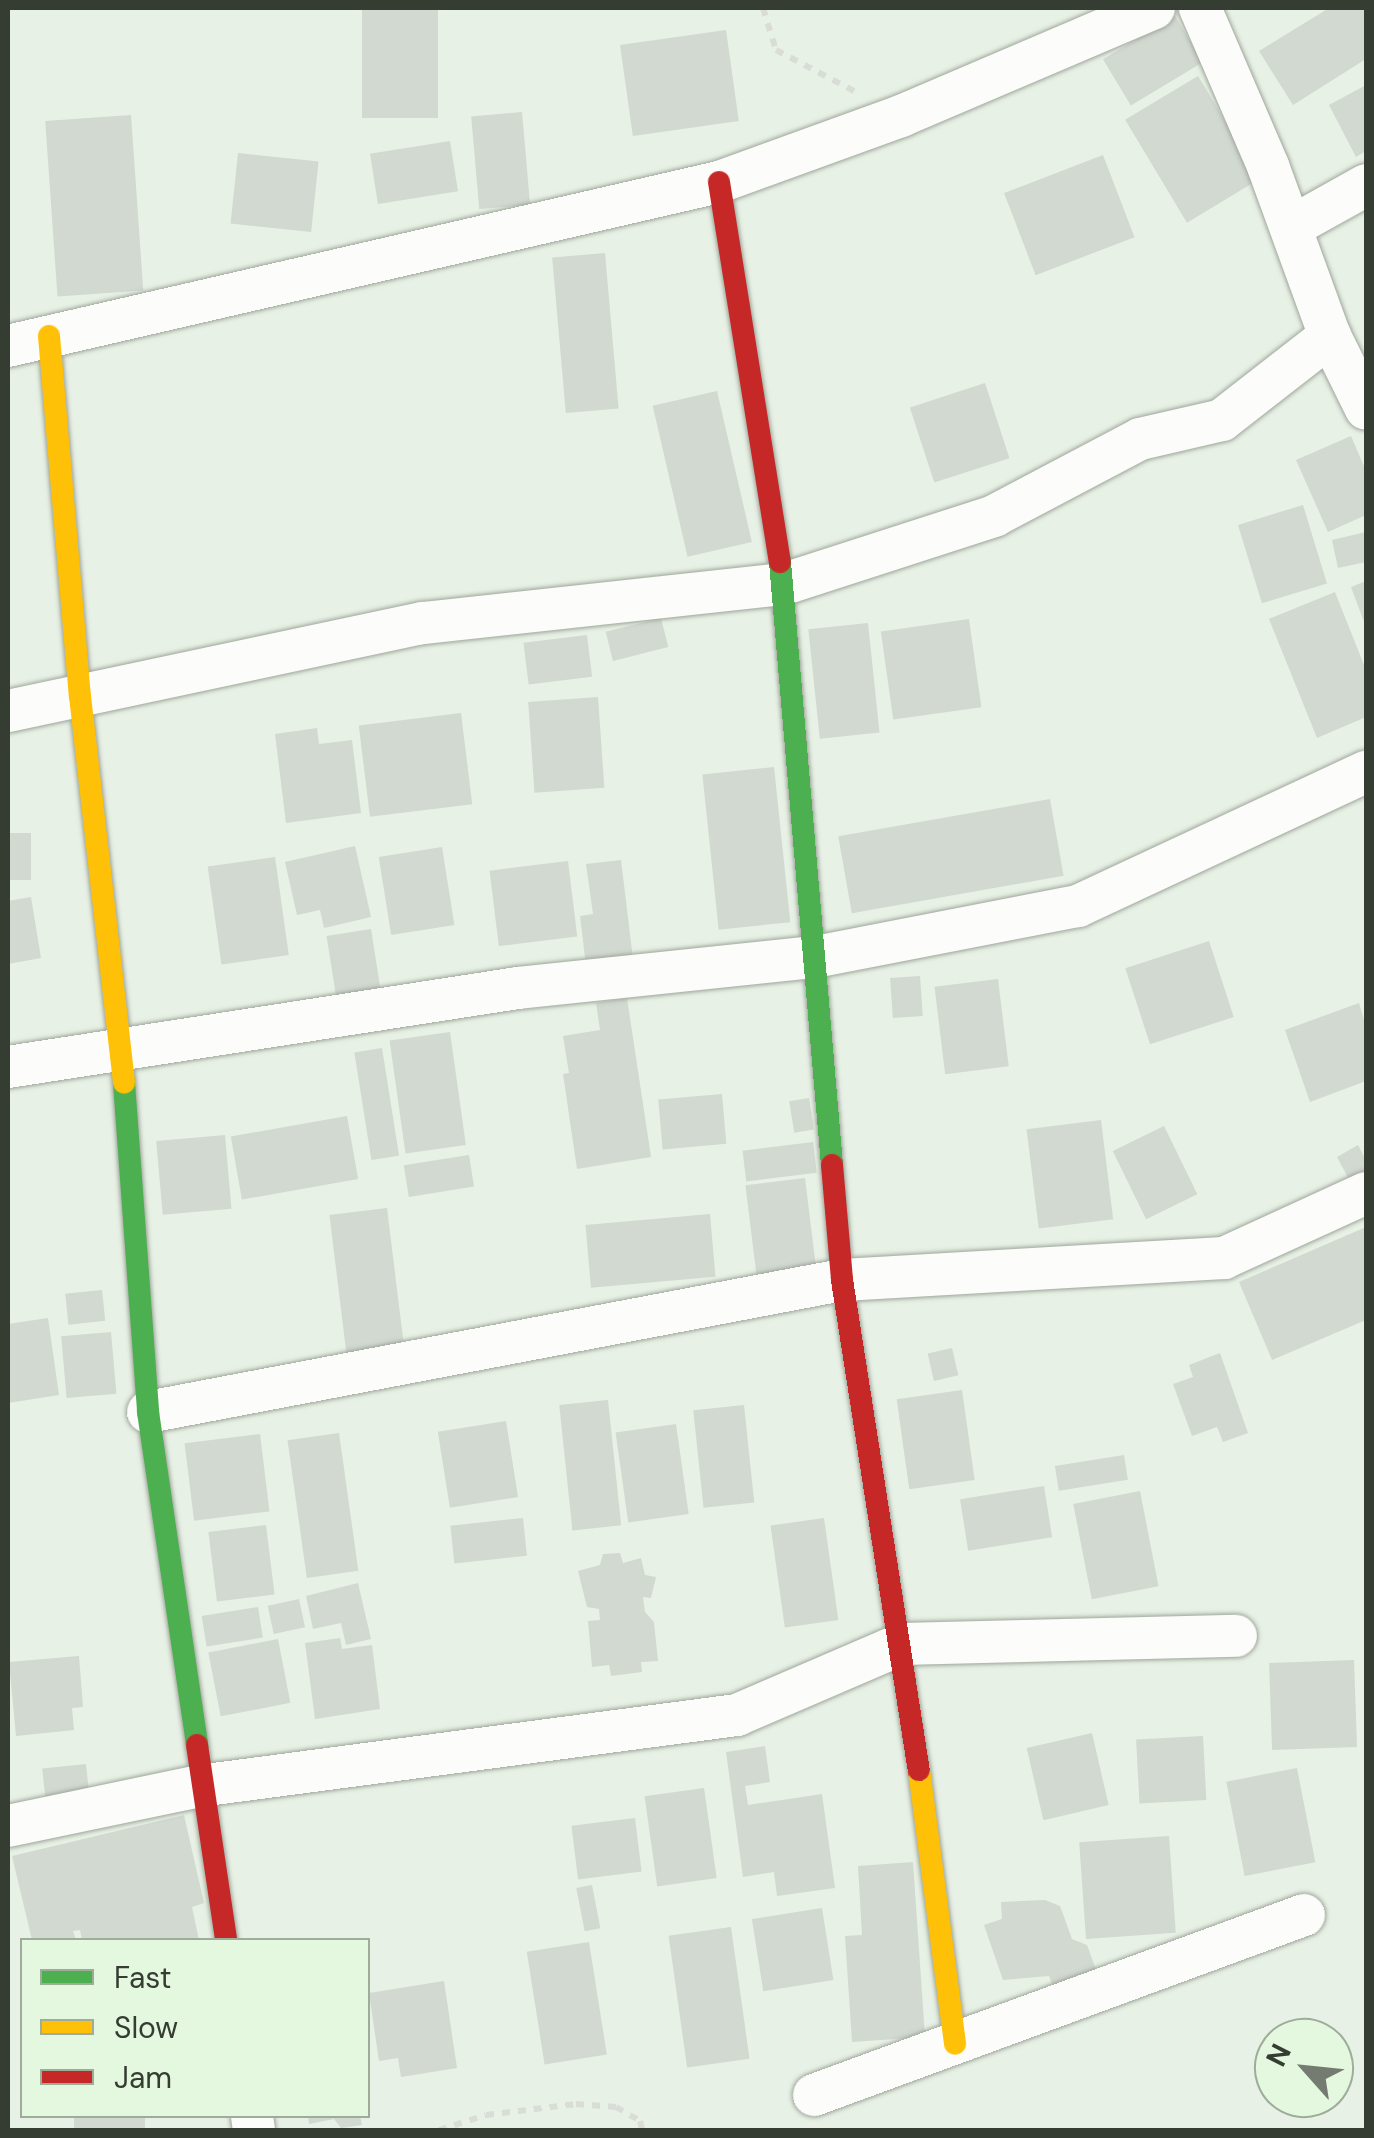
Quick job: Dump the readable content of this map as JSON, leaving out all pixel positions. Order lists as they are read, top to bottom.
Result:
{
  "legend": ["Fast", "Slow", "Jam"],
  "north": "top left"
}
